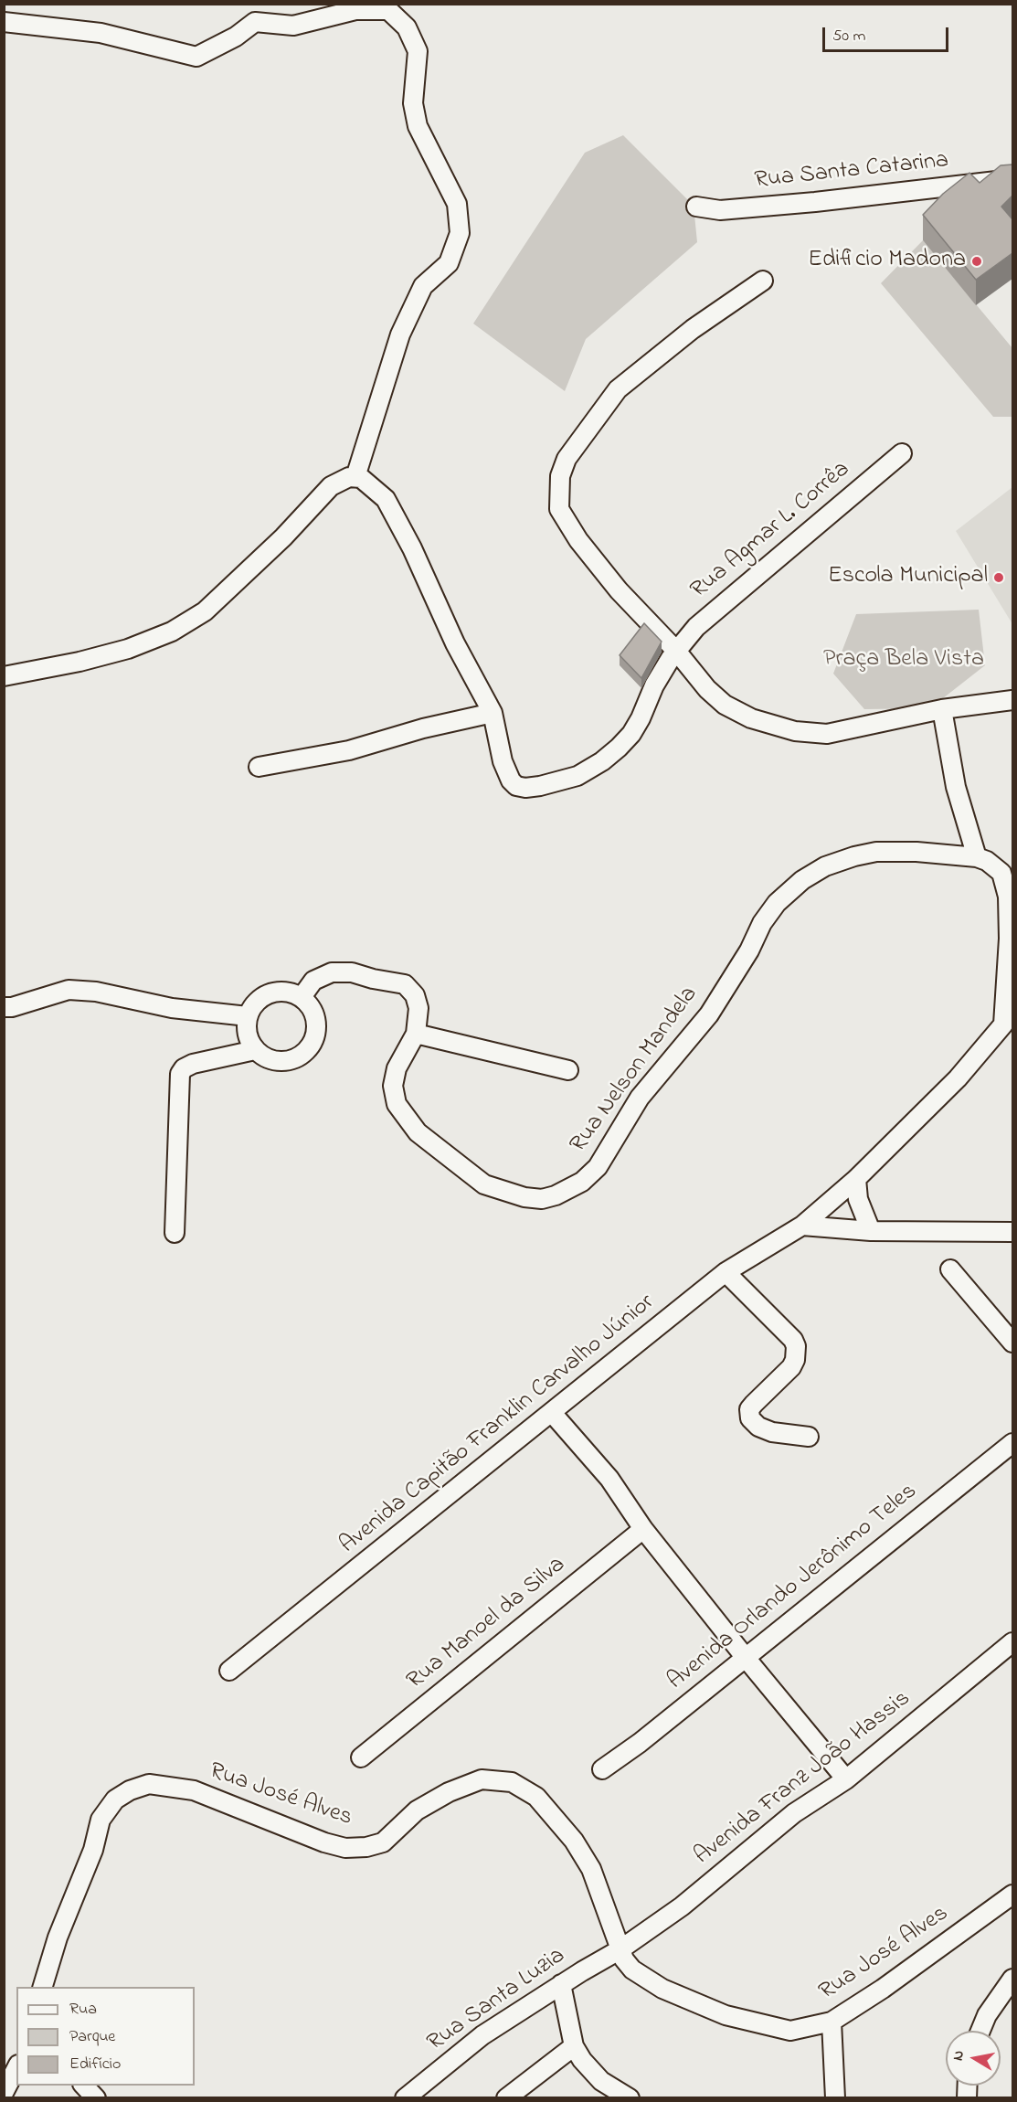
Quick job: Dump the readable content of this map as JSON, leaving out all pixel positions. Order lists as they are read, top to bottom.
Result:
{
  "streets": {
    "street": [
      "Rua Santa Catarina",
      "Rua Agmar L. Corrêa",
      "Rua Nelson Mandela",
      "Avenida Capitão Franklin Carvalho Júnior",
      "Avenida Orlando Jerônimo Teles",
      "Rua Manoel da Silva",
      "Avenida Franz João Hassis",
      "Rua José Alves",
      "Rua Santa Luzia"
    ]
  },
  "crossings": [
    ["Rua Nelson Mandela", "Avenida Capitão Franklin Carvalho Júnior"],
    ["Avenida Franz João Hassis", "Rua José Alves"],
    ["Avenida Franz João Hassis", "Rua Santa Luzia"],
    ["Rua José Alves", "Rua Santa Luzia"]
  ],
  "parks": ["Praça Bela Vista"],
  "places": ["Edificio Madona", "Escola Municipal"],
  "legend": ["Rua", "Parque", "Edifício"],
  "scale_bar": "50 m",
  "north": "left"
}
